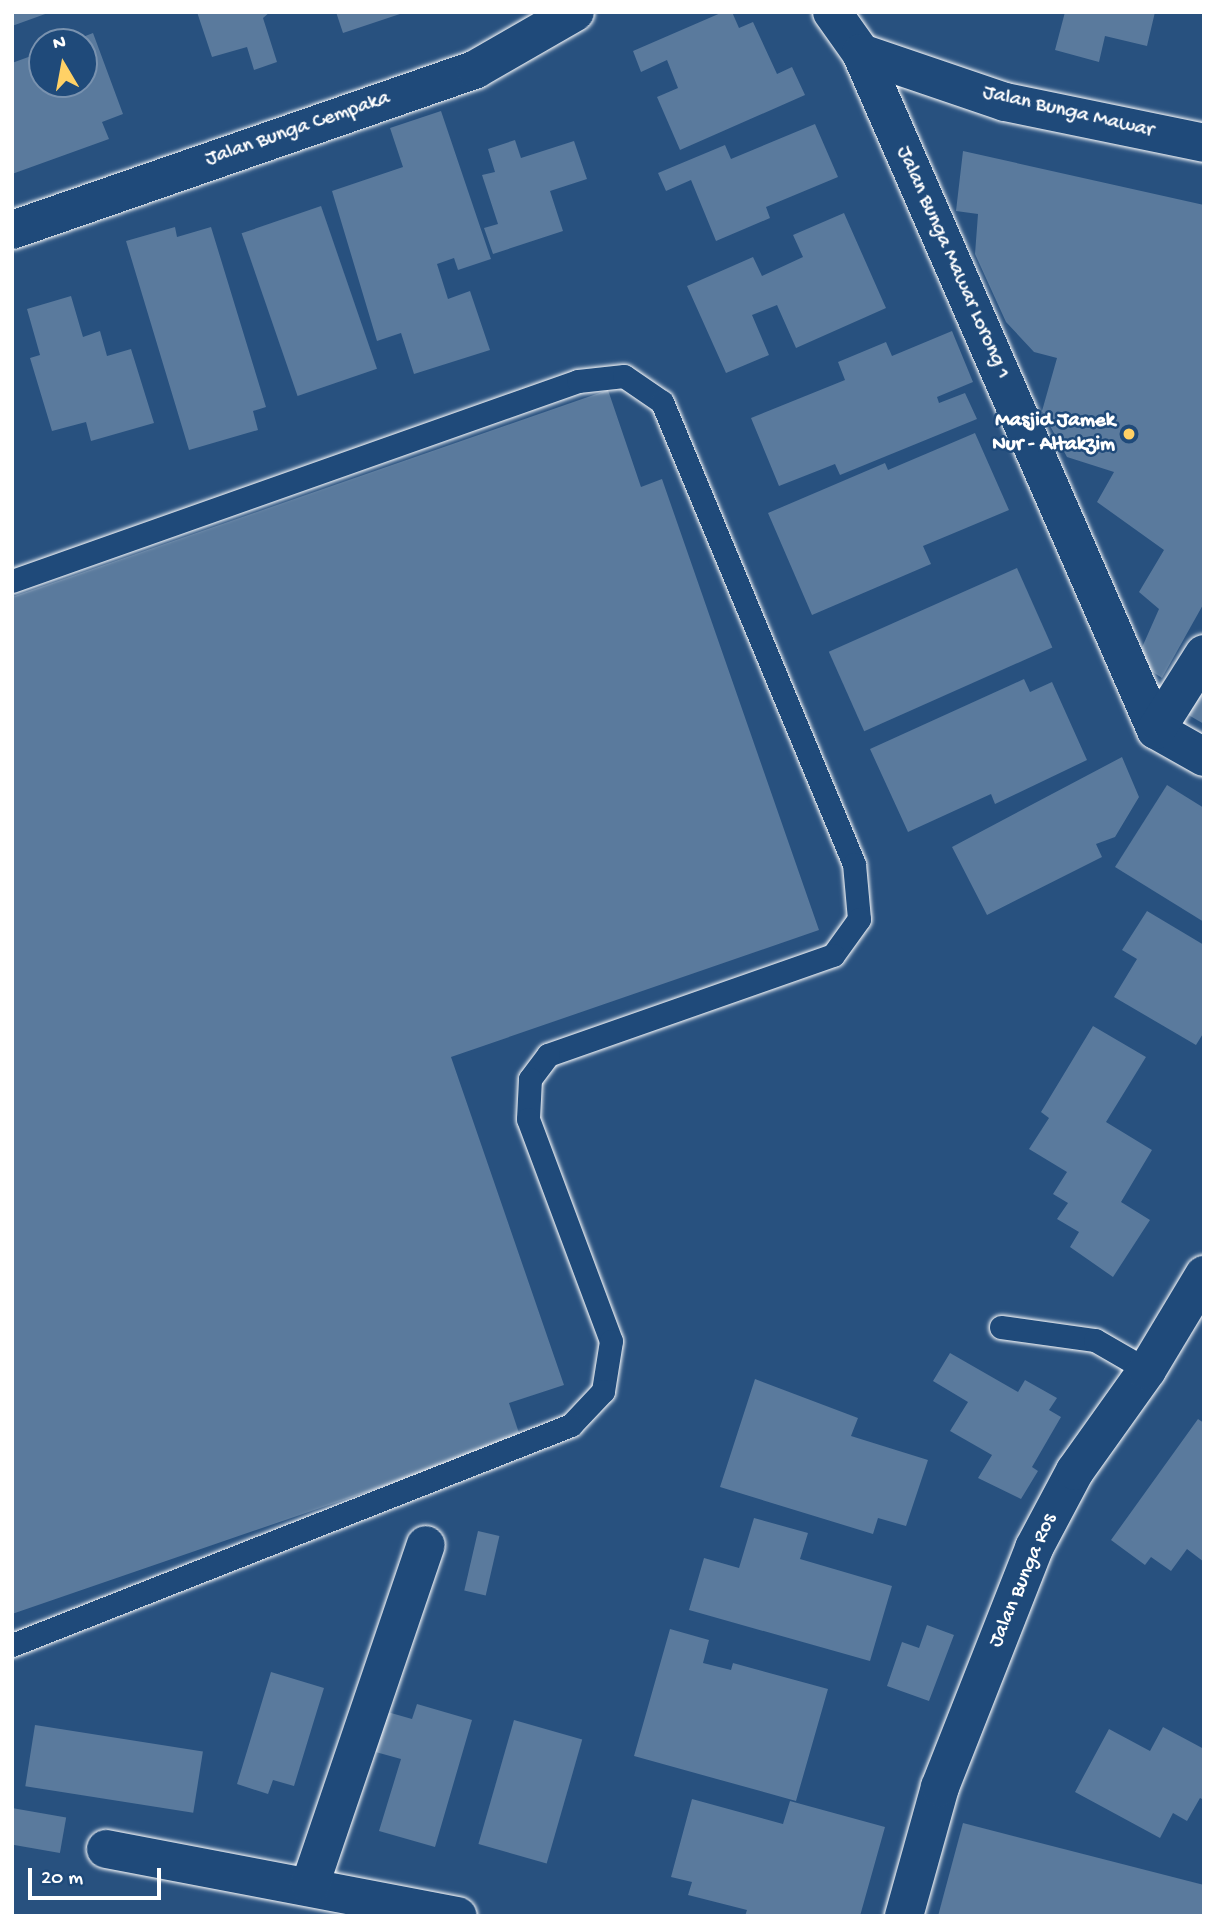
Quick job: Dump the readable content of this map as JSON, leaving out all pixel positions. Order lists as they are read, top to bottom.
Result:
{
  "streets": {
    "street": [
      "Jalan Bunga Mawar",
      "Jalan Bunga Cempaka",
      "Jalan Bunga Mawar Lorong 1",
      "Jalan Bunga Ros"
    ]
  },
  "crossings": [
    ["Jalan Bunga Mawar", "Jalan Bunga Mawar Lorong 1"]
  ],
  "places": ["Masjid Jamek Nur - Altakzim"],
  "scale_bar": "20 m",
  "north": "top"
}
